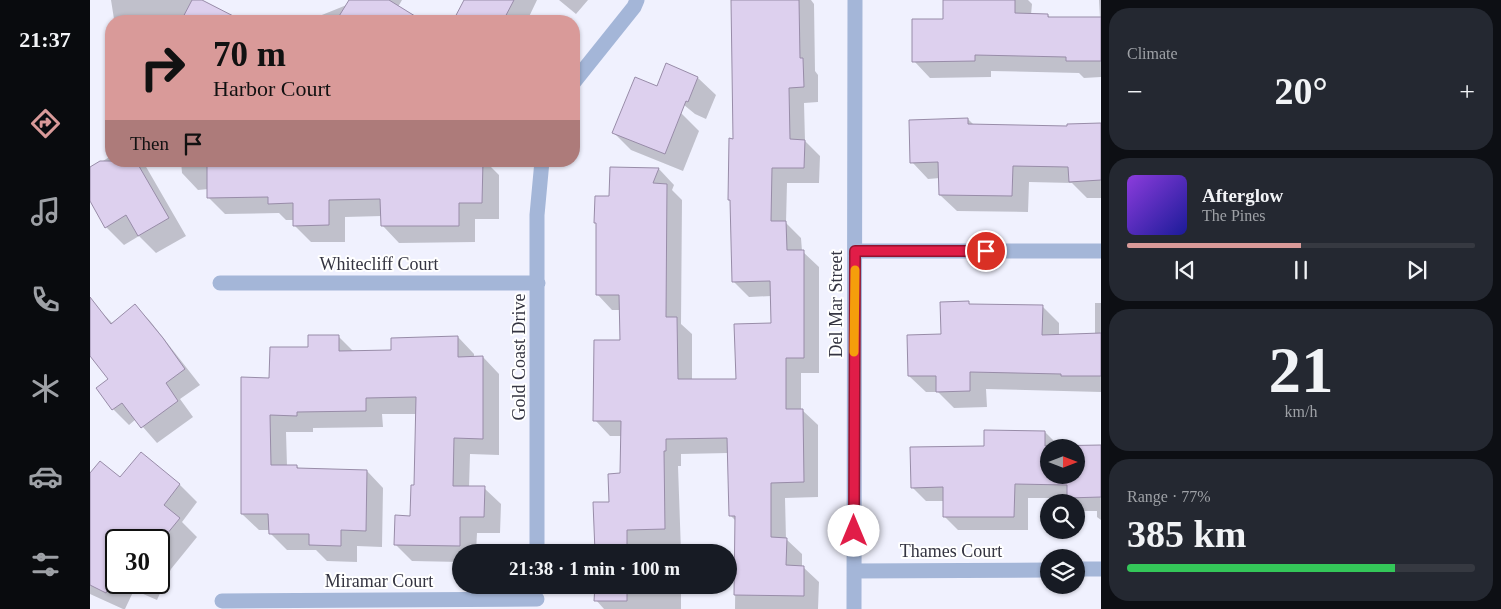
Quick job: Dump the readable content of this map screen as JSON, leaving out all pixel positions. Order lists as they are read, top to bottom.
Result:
{
  "streets": {
    "street": [
      "Whitecliff Court",
      "Del Mar Street",
      "Gold Coast Drive",
      "Thames Court",
      "Miramar Court"
    ]
  },
  "crossings": [
    ["Whitecliff Court", "Gold Coast Drive"],
    ["Del Mar Street", "Thames Court"]
  ],
  "north": "right",
  "page": {
    "tabs": "21:37",
    "tile": [
      "Climate",
      ["21", "km/h"],
      ["Range · 77%", "385 km"]
    ],
    "turn": ["70 m", "Harbor Court"],
    "heat": ["−", "20°", "+"],
    "then": "Then",
    "song": ["Afterglow", "The Pines"],
    "limit": "30",
    "trip": "21:38 · 1 min · 100 m"
  }
}
